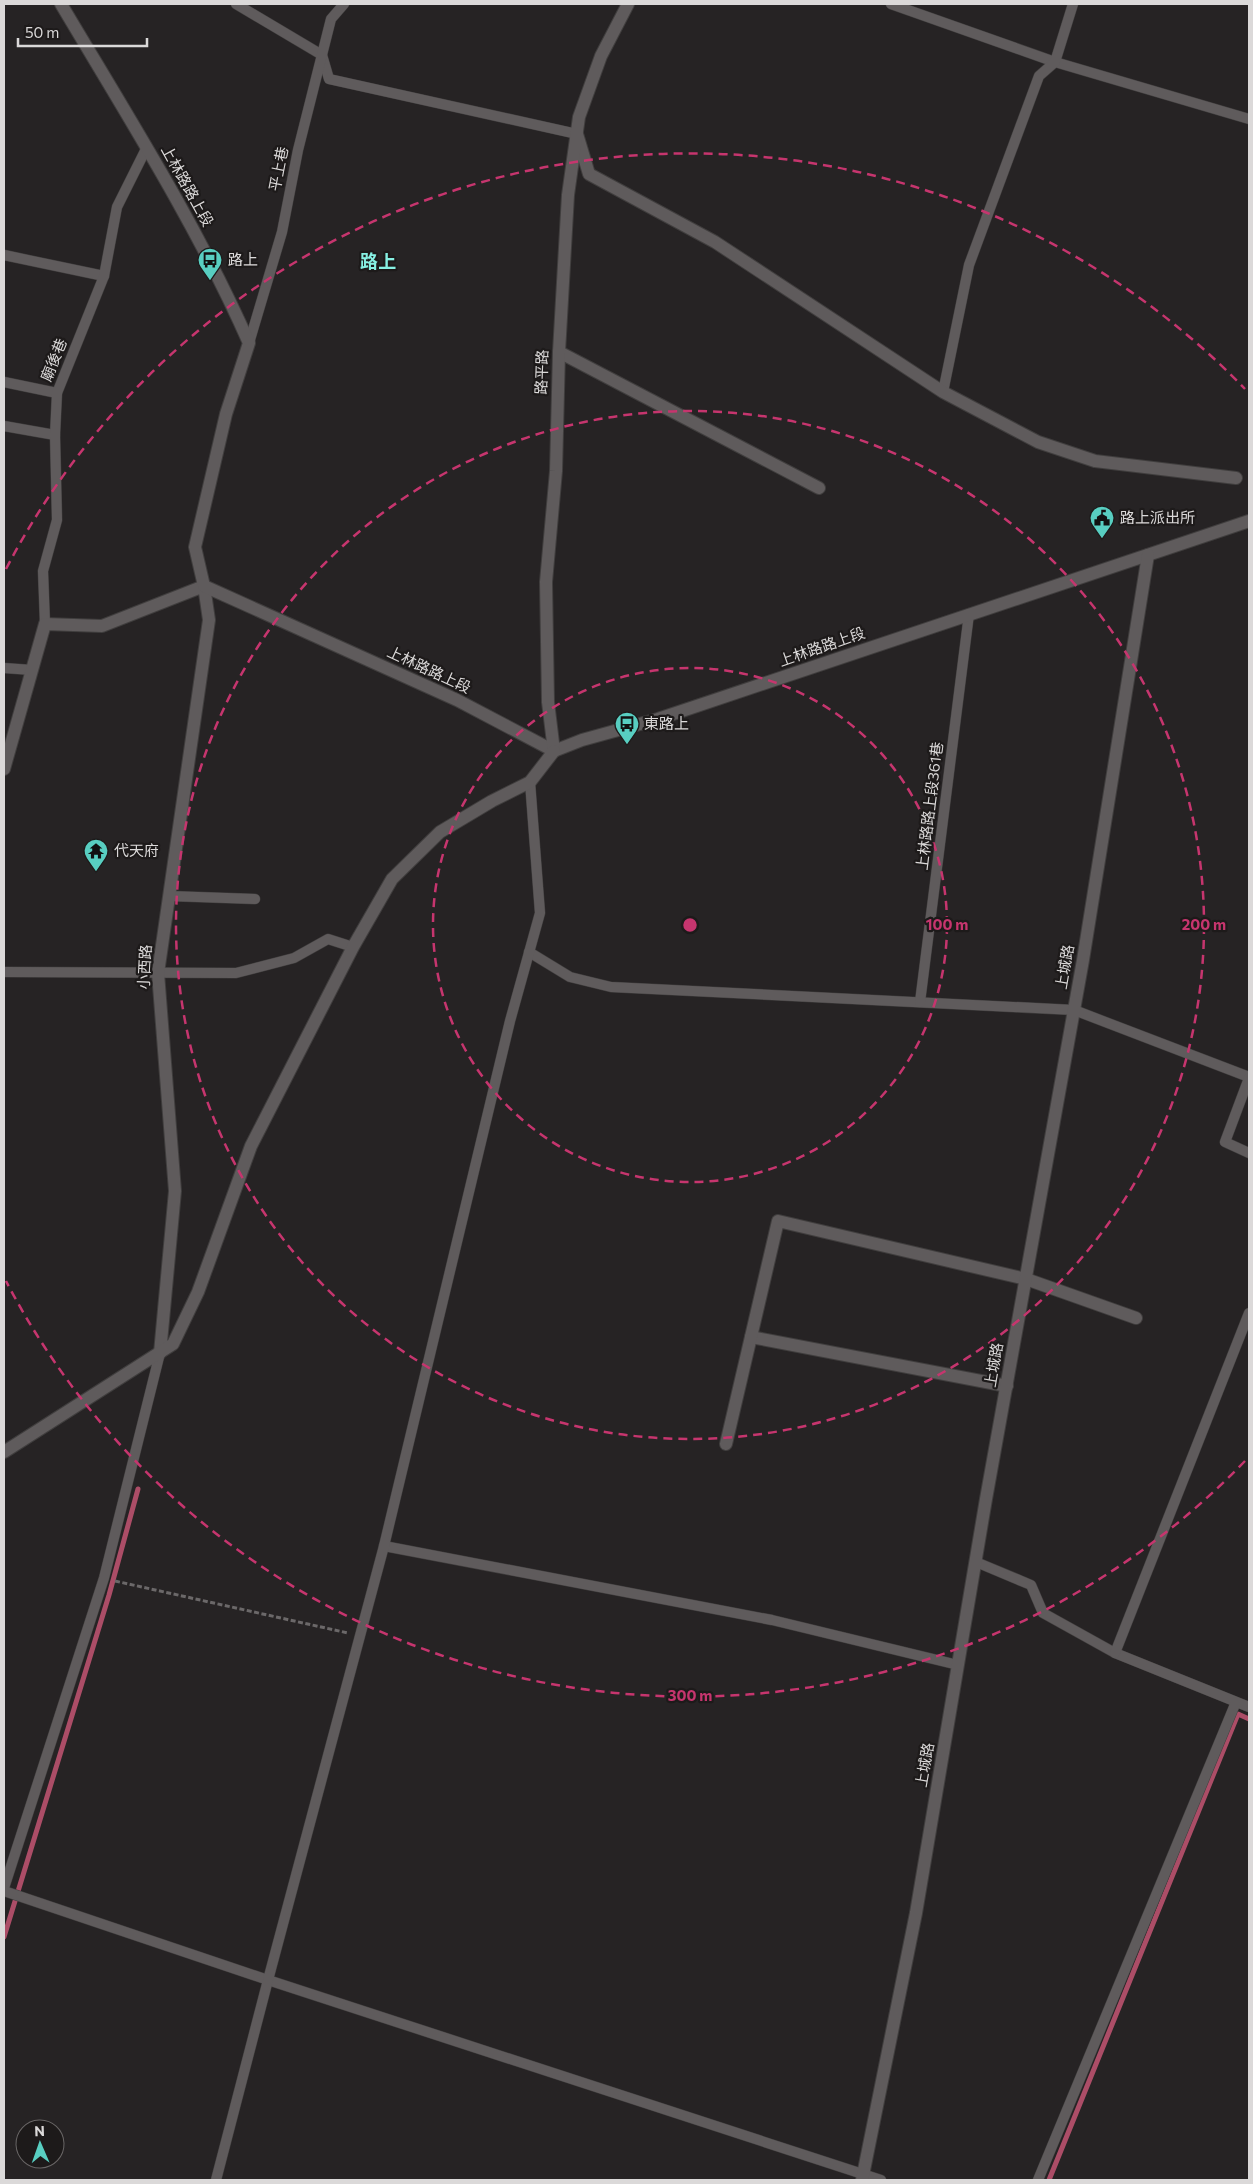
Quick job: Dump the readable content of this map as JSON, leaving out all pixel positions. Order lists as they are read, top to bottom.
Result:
{
  "streets": {
    "street": [
      "上林路路上段",
      "路平路",
      "小西路",
      "上城路"
    ],
    "lane": ["平上巷", "廟後巷", "上林路路上段361巷"]
  },
  "crossings": [
    ["平上巷", "上林路路上段"],
    ["上林路路上段", "廟後巷"],
    ["上林路路上段", "路平路"],
    ["上林路路上段", "上林路路上段361巷"],
    ["上林路路上段", "小西路"],
    ["上林路路上段", "上城路"]
  ],
  "districts": ["路上"],
  "places": {
    "bus stop": ["路上", "東路上"],
    "public building": ["路上派出所"],
    "temple": ["代天府"]
  },
  "scale_bar": "50 m",
  "north": "top",
  "rings": ["100 m", "200 m", "300 m"]
}
